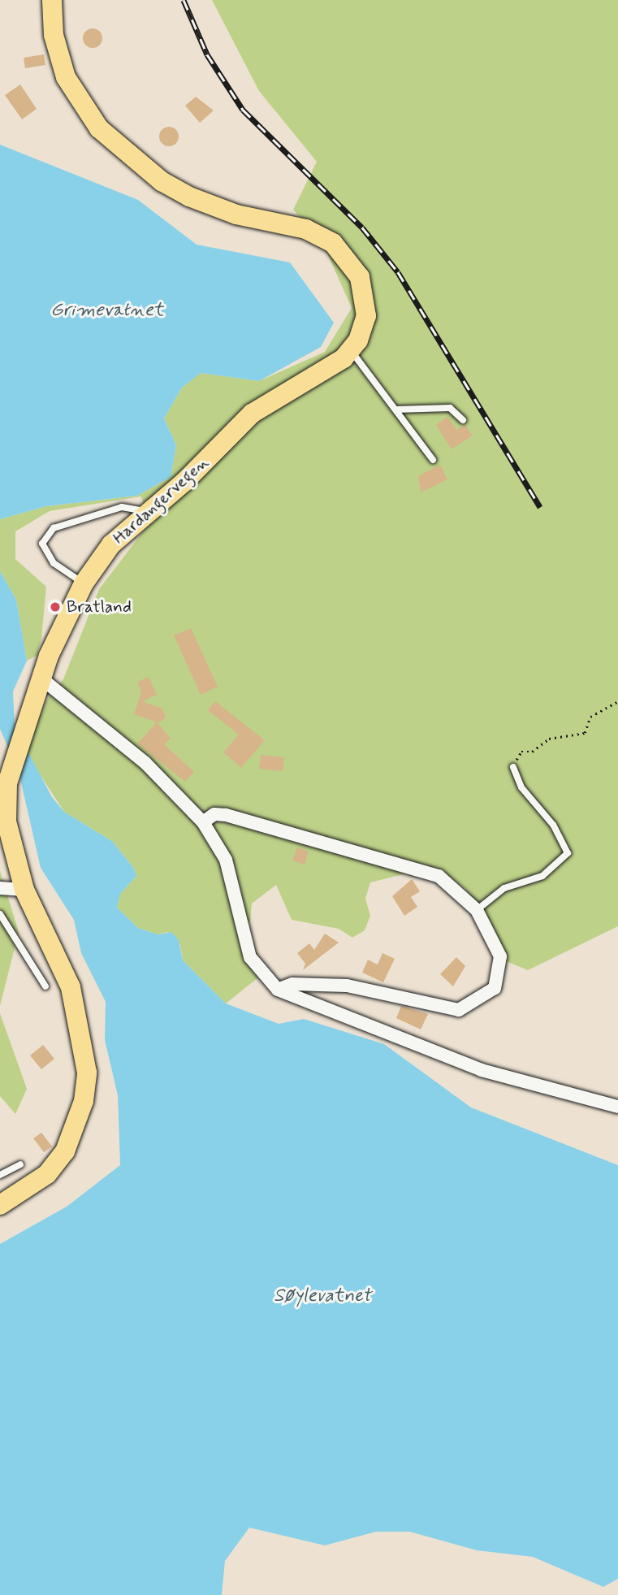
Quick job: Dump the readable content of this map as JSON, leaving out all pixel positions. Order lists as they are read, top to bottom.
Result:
{
  "streets": {
    "main road": ["Hardangervegen"]
  },
  "water": ["Grimevatnet", "Søylevatnet"],
  "places": ["Bratland"]
}
